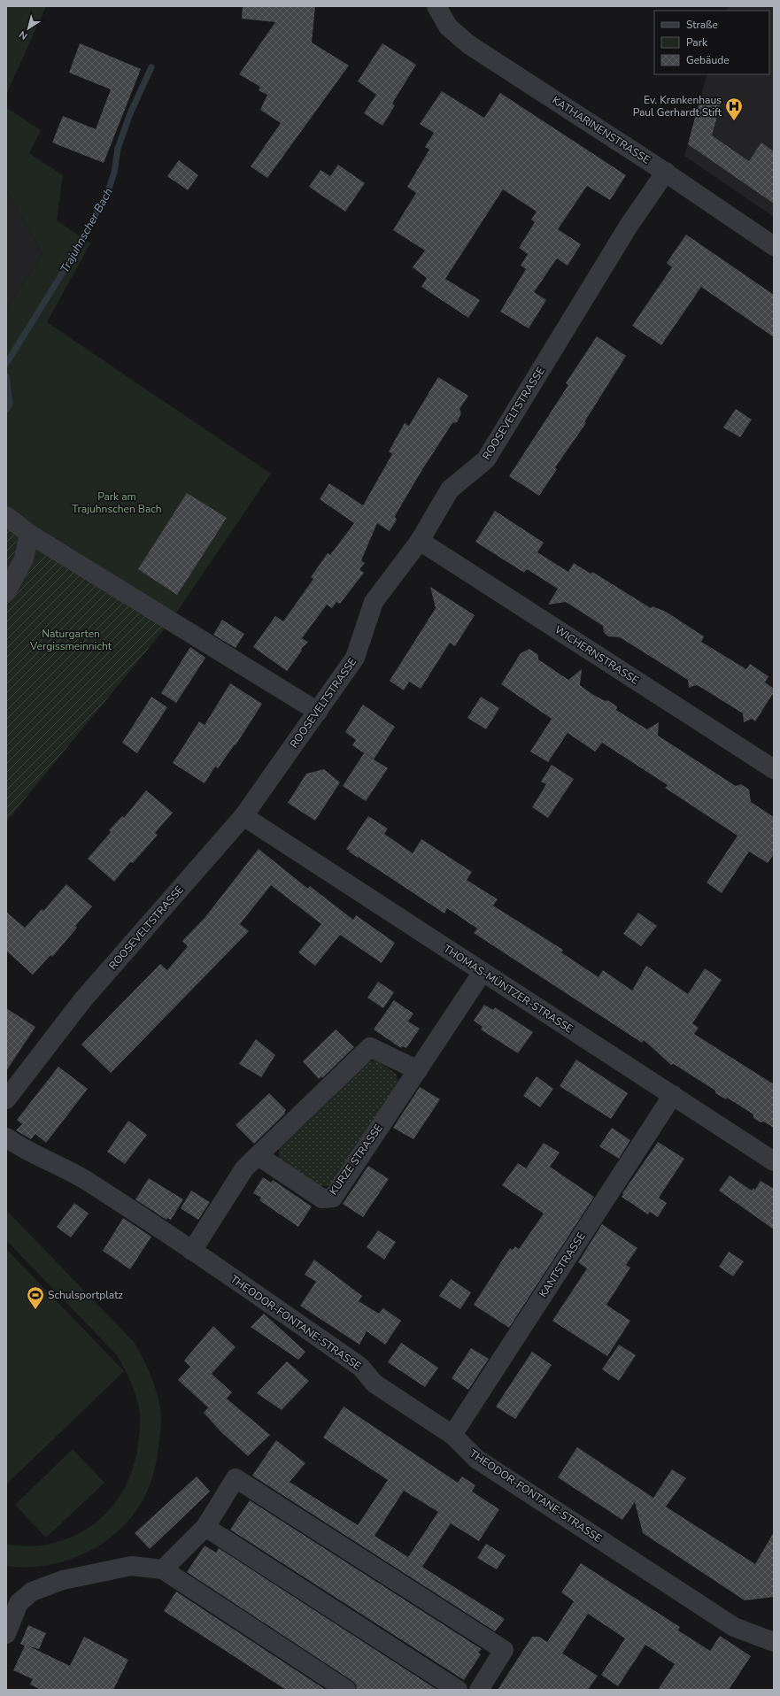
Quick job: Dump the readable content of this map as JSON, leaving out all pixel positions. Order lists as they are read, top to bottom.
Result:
{
  "streets": {
    "street": [
      "KATHARINENSTRASSE",
      "ROOSEVELTSTRASSE",
      "WICHERNSTRASSE",
      "THOMAS-MÜNTZER-STRASSE",
      "KURZE STRASSE",
      "KANTSTRASSE",
      "THEODOR-FONTANE-STRASSE"
    ]
  },
  "crossings": [
    ["KATHARINENSTRASSE", "ROOSEVELTSTRASSE"],
    ["ROOSEVELTSTRASSE", "WICHERNSTRASSE"],
    ["ROOSEVELTSTRASSE", "THOMAS-MÜNTZER-STRASSE"],
    ["THOMAS-MÜNTZER-STRASSE", "KURZE STRASSE"],
    ["THOMAS-MÜNTZER-STRASSE", "KANTSTRASSE"],
    ["KANTSTRASSE", "THEODOR-FONTANE-STRASSE"]
  ],
  "water": ["Trajuhnscher Bach"],
  "parks": ["Park am Trajuhnschen Bach", "Naturgarten Vergissmeinnicht"],
  "places": {
    "hospital": ["Ev. Krankenhaus Paul Gerhardt Stift"],
    "sports": ["Schulsportplatz"]
  },
  "legend": ["Straße", "Park", "Gebäude"],
  "north": "bottom left"
}
